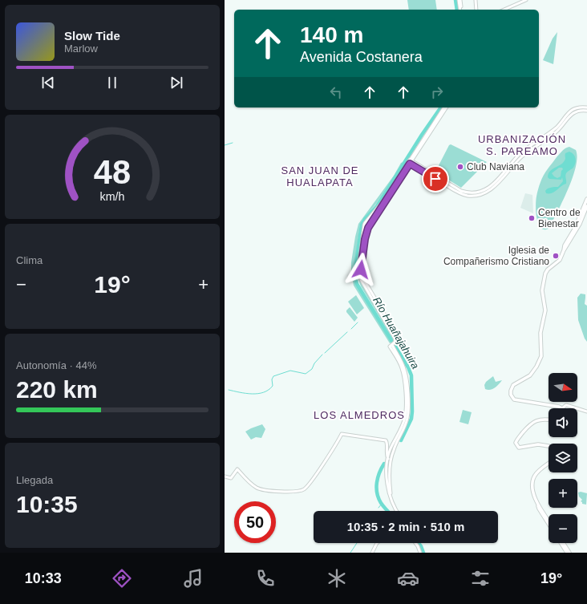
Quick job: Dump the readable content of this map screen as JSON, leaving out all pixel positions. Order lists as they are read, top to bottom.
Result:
{
  "districts": ["URBANIZACIÓN S. PAREAMO", "SAN JUAN DE HUALAPATA", "LOS ALMEDROS"],
  "water": ["Río Huañajahuira"],
  "places": ["Club Naviana", "Centro de Bienestar", "Iglesia de Compañerismo Cristiano"],
  "north": "right",
  "page": {
    "turn": ["140 m", "Avenida Costanera"],
    "song": ["Slow Tide", "Marlow"],
    "tile": [
      "Clima",
      ["Autonomía · 44%", "220 km"],
      ["Llegada", "10:35"]
    ],
    "heat": ["−", "19°", "+"],
    "map_buttons": ["+", "−"],
    "limit": "50",
    "trip": "10:35 · 2 min · 510 m",
    "tabs": ["10:33", "19°"],
    "gauge": ["48", "km/h"]
  }
}
